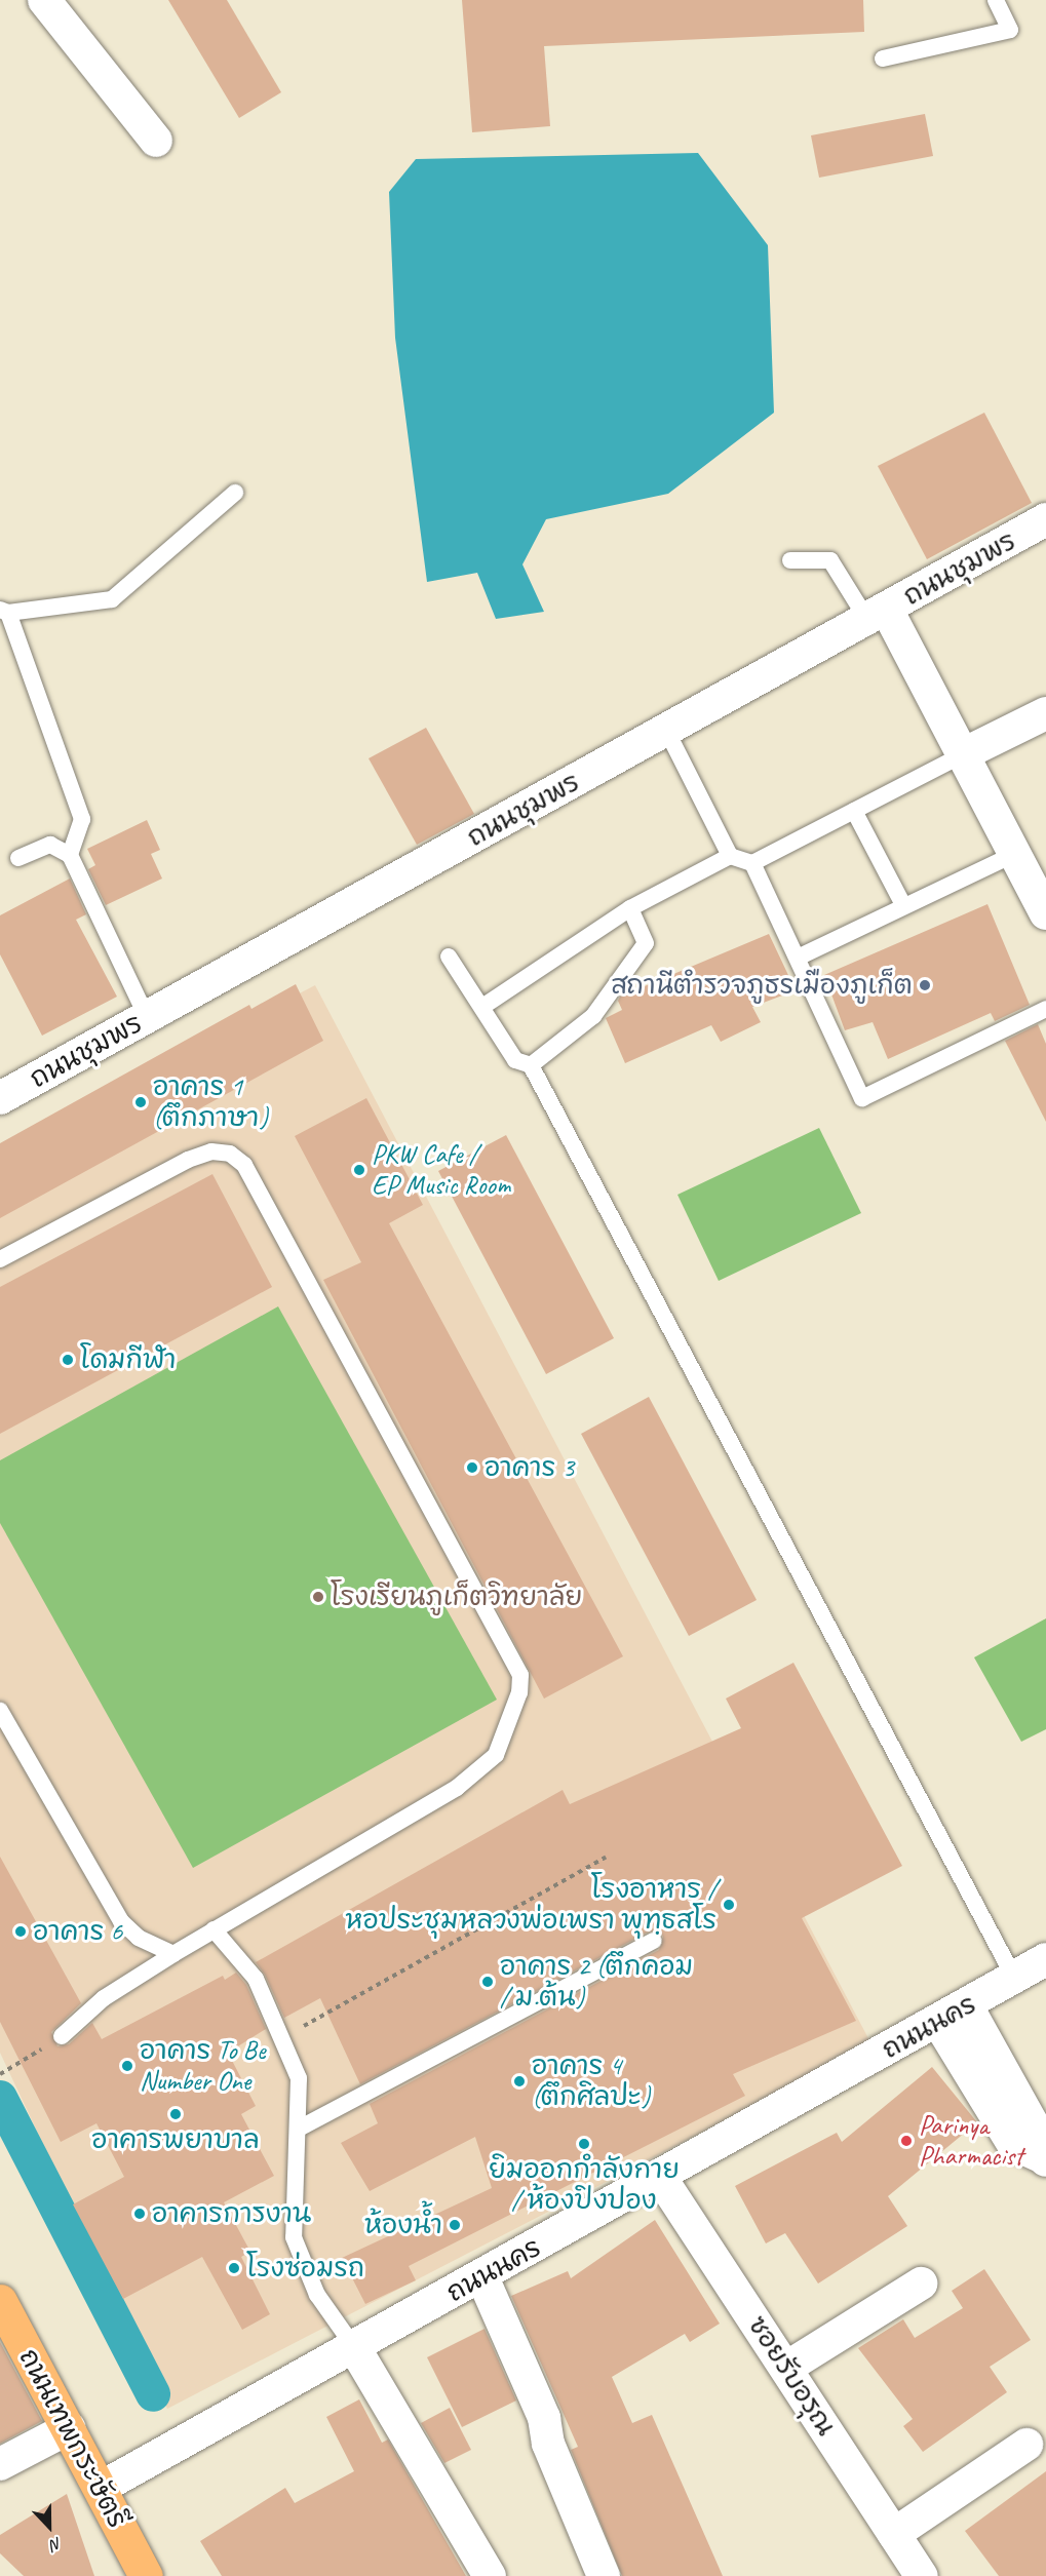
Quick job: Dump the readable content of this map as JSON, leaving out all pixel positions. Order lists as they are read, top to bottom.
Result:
{
  "streets": {
    "main road": ["ถนนเทพกระษัตรี"],
    "street": ["ถนนชุมพร", "ถนนนคร", "ซอยรับอรุณ"]
  },
  "crossings": [
    ["ถนนนคร", "ซอยรับอรุณ"],
    ["ถนนนคร", "ถนนเทพกระษัตรี"]
  ],
  "places": [
    "สถานีตำรวจภูธรเมืองภูเก็ต",
    "อาคาร 1 (ตึกภาษา)",
    "PKW Cafe / EP Music Room",
    "โดมกีฬา",
    "อาคาร 3",
    "โรงเรียนภูเก็ตวิทยาลัย",
    "โรงอาหาร / หอประชุมหลวงพ่อเพรา พุทฺธสโร",
    "อาคาร 6",
    "อาคาร 2 (ตึกคอม / ม.ต้น)",
    "อาคาร To Be Number One",
    "อาคาร 4 (ตึกศิลปะ)",
    "อาคารพยาบาล",
    "Parinya Pharmacist",
    "ยิมออกกำลังกาย / ห้องปิงปอง",
    "อาคารการงาน",
    "ห้องน้ำ",
    "โรงซ่อมรถ"
  ],
  "north": "bottom"
}
